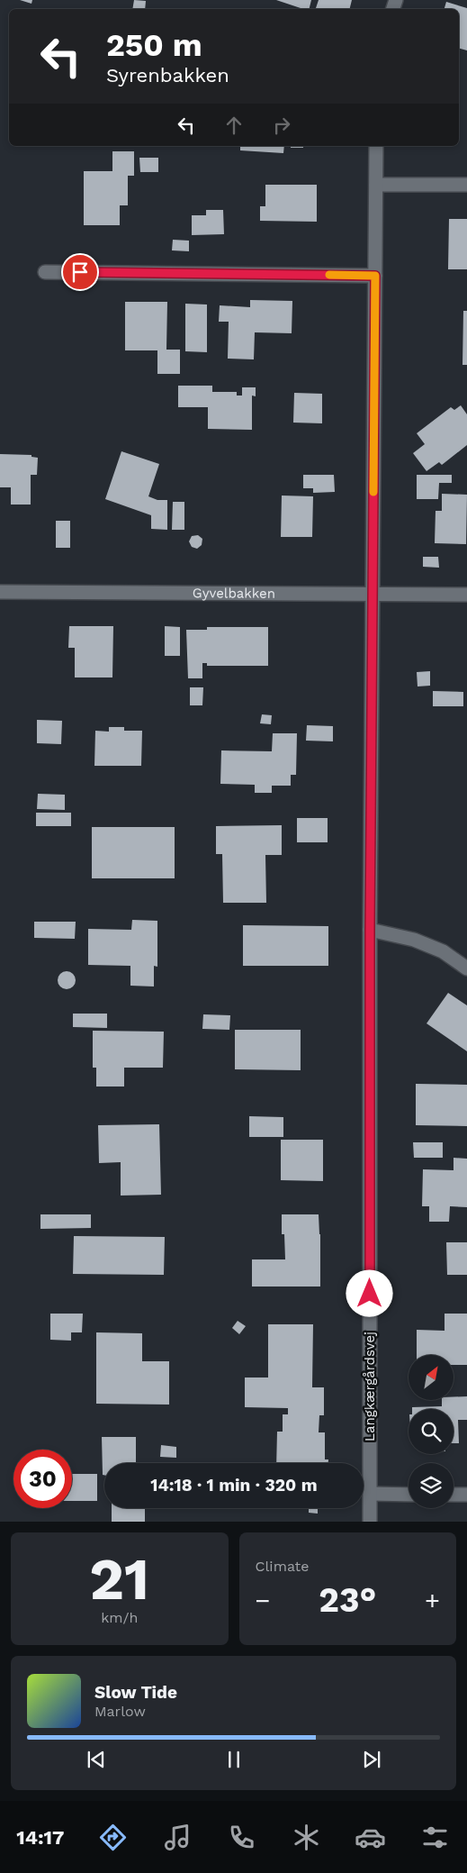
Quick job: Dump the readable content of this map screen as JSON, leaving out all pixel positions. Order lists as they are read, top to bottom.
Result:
{
  "streets": {
    "street": ["Gyvelbakken", "Langkærgårdsvej"]
  },
  "crossings": [
    ["Gyvelbakken", "Langkærgårdsvej"]
  ],
  "north": "top right",
  "page": {
    "turn": ["250 m", "Syrenbakken"],
    "limit": "30",
    "trip": "14:18 · 1 min · 320 m",
    "tile": [
      ["21", "km/h"],
      "Climate"
    ],
    "heat": ["−", "23°", "+"],
    "song": ["Slow Tide", "Marlow"],
    "tabs": "14:17"
  }
}
